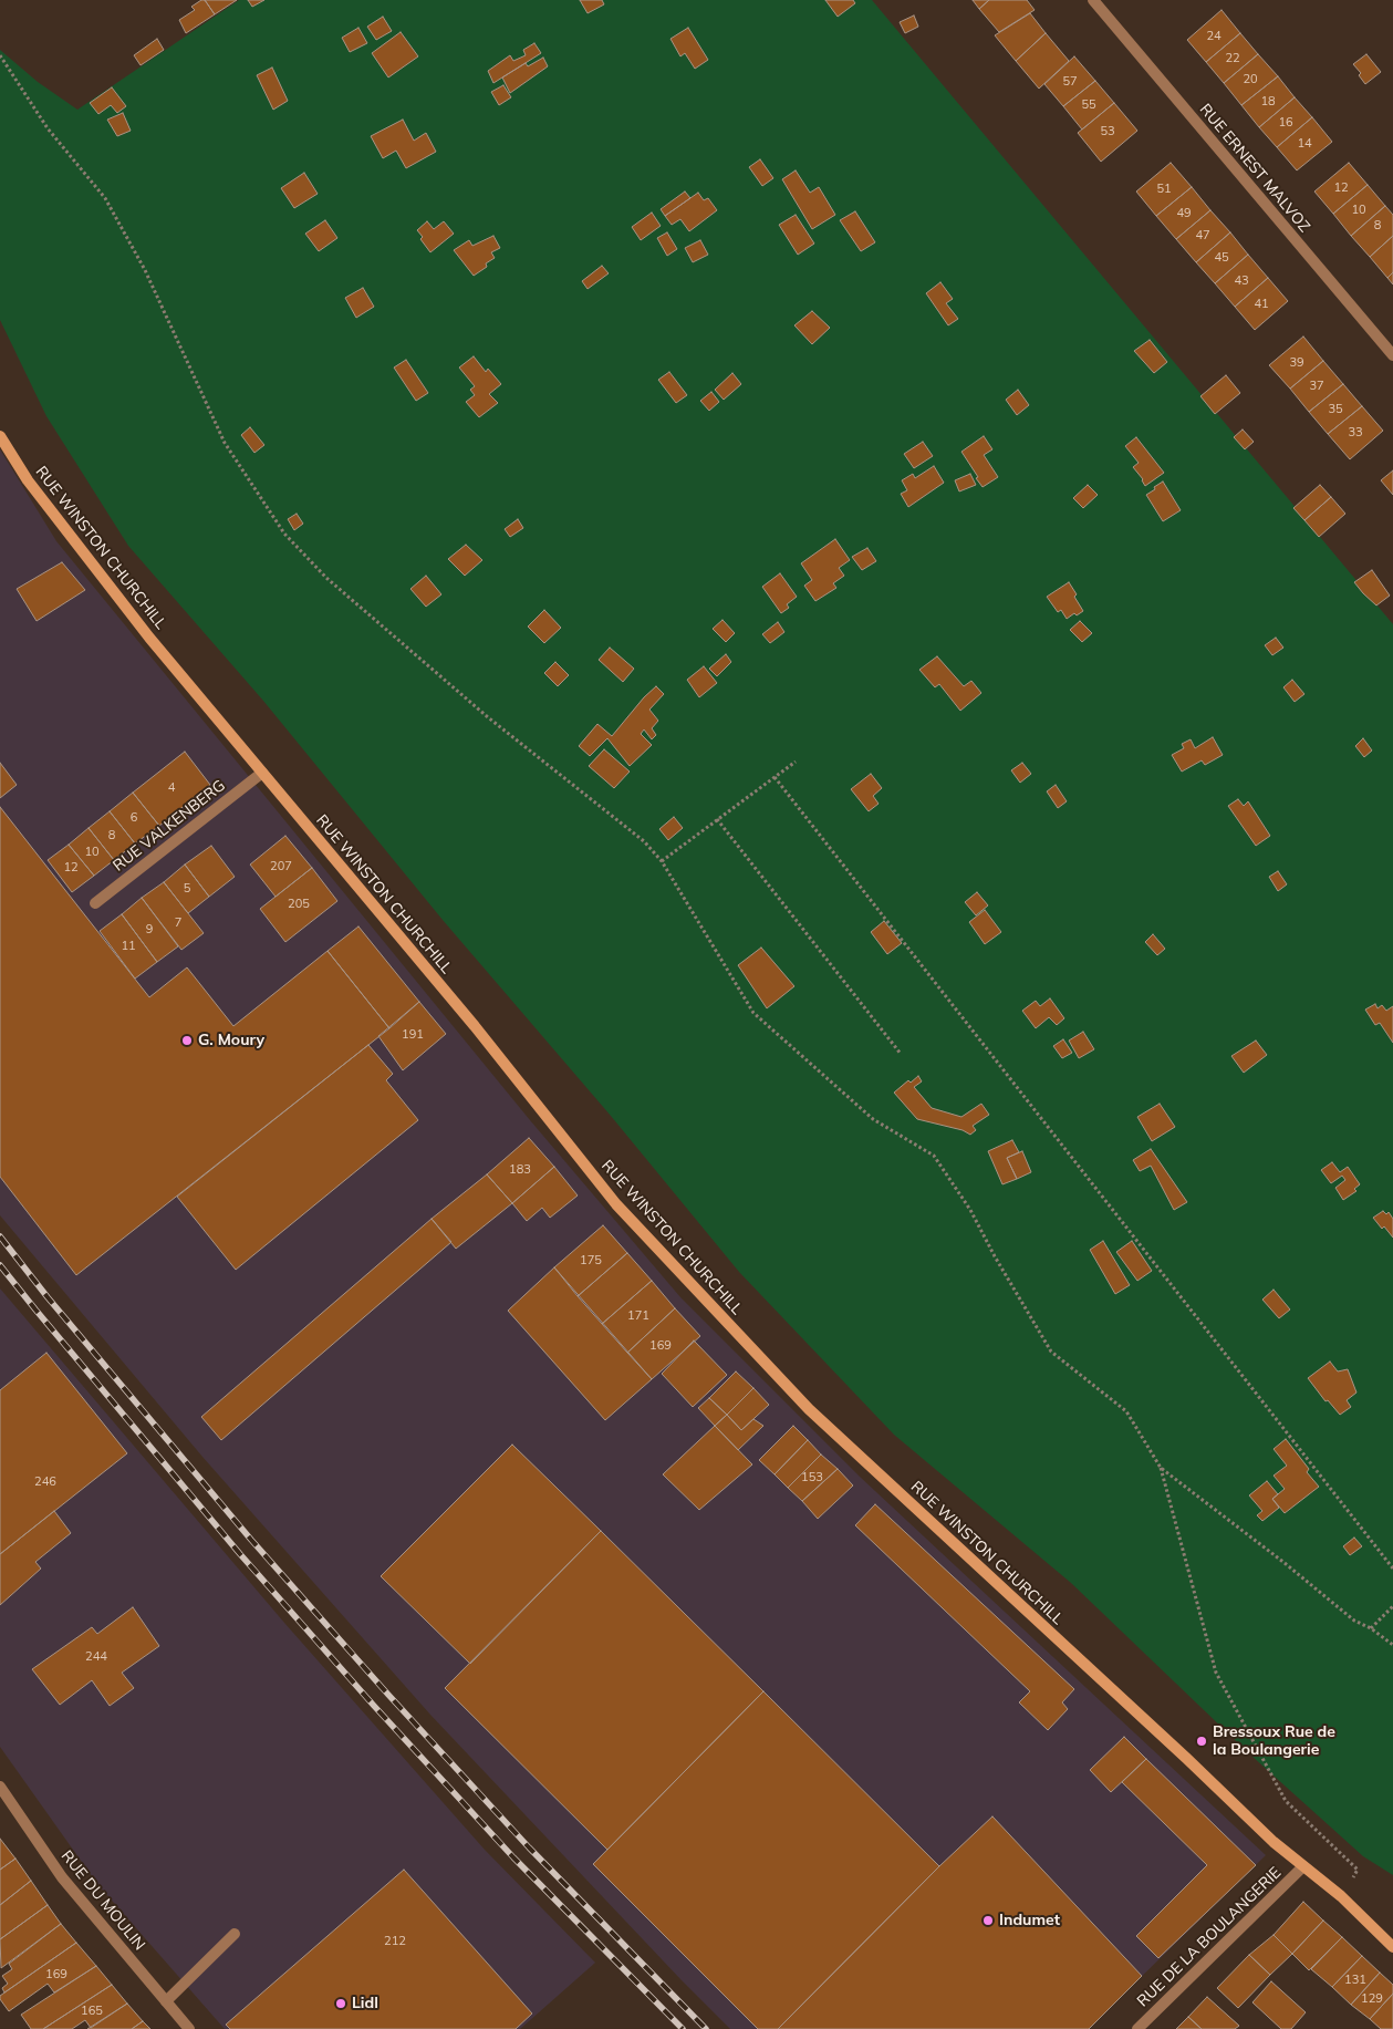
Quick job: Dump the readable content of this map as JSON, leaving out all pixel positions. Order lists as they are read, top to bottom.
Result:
{
  "streets": {
    "main road": ["RUE WINSTON CHURCHILL"],
    "street": [
      "RUE ERNEST MALVOZ",
      "RUE VALKENBERG",
      "RUE DU MOULIN",
      "RUE DE LA BOULANGERIE"
    ]
  },
  "crossings": [
    ["RUE WINSTON CHURCHILL", "RUE VALKENBERG"],
    ["RUE WINSTON CHURCHILL", "RUE DE LA BOULANGERIE"]
  ],
  "places": [
    "G. Moury",
    "Bressoux Rue de la Boulangerie",
    "Indumet",
    "Lidl"
  ],
  "house_numbers": [
    "24",
    "22",
    "20",
    "57",
    "18",
    "55",
    "16",
    "53",
    "14",
    "12",
    "51",
    "10",
    "49",
    "8",
    "47",
    "45",
    "43",
    "41",
    "39",
    "37",
    "35",
    "33",
    "4",
    "6",
    "8",
    "10",
    "207",
    "12",
    "5",
    "205",
    "7",
    "9",
    "11",
    "191",
    "183",
    "175",
    "171",
    "169",
    "153",
    "246",
    "244",
    "212",
    "169",
    "131",
    "129",
    "165"
  ]
}
